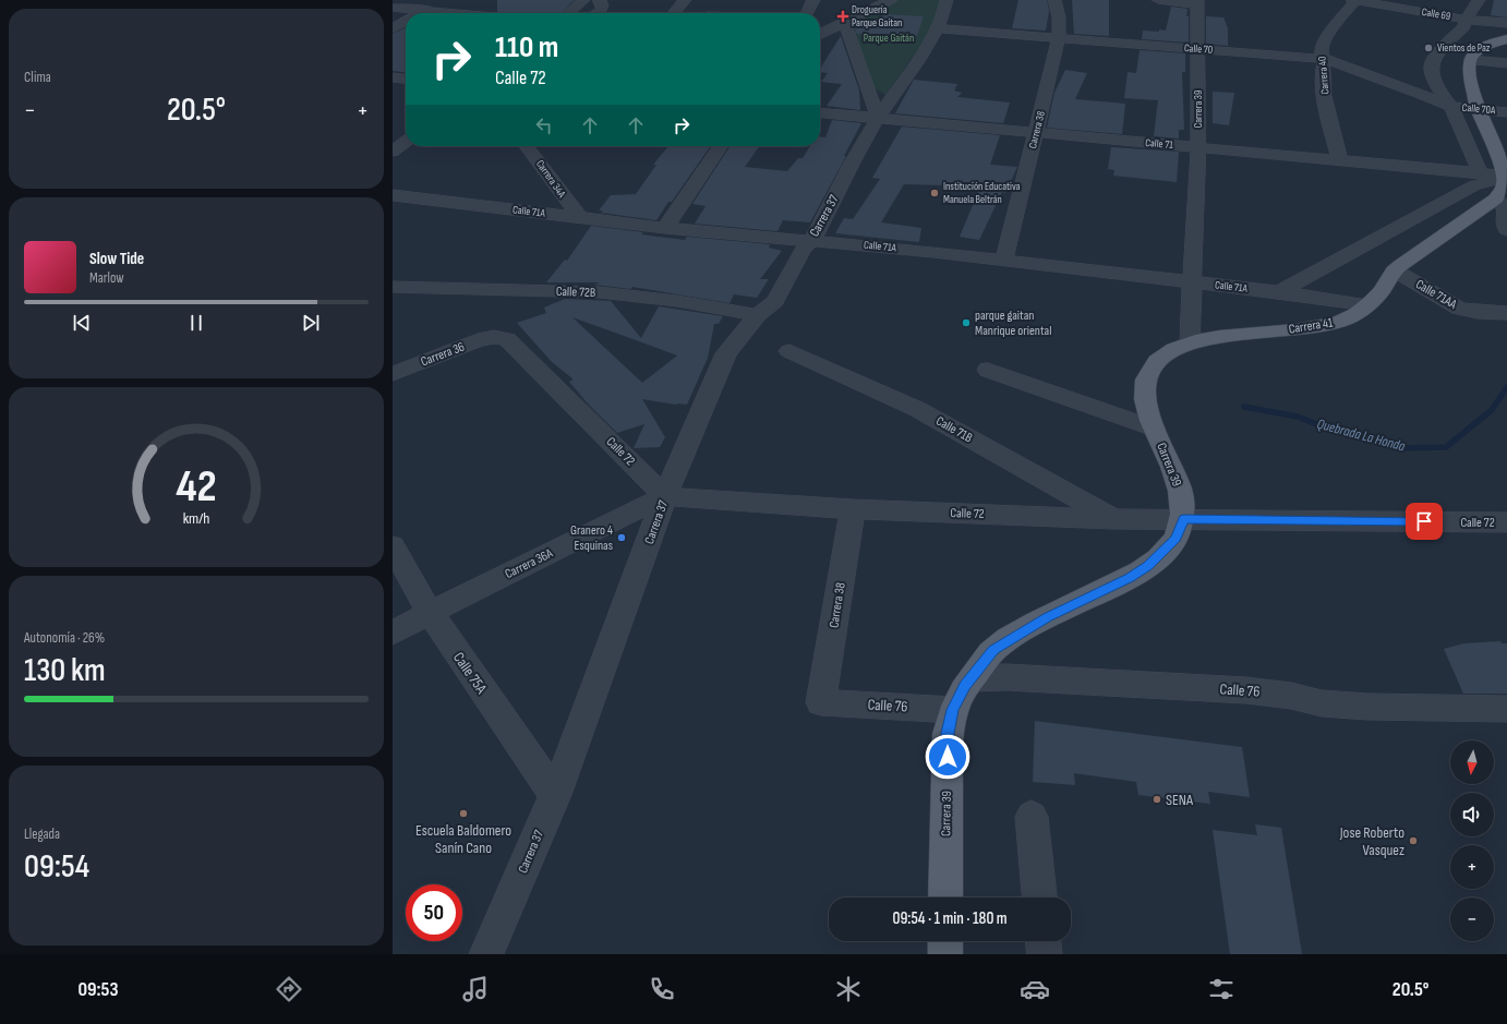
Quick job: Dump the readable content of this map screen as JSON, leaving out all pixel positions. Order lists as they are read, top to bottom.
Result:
{
  "streets": {
    "main road": ["Carrera 39", "Carrera 41"],
    "street": [
      "Calle 69",
      "Calle 70",
      "Carrera 40",
      "Calle 70A",
      "Carrera 38",
      "Calle 71",
      "Carrera 34A",
      "Calle 71A",
      "Carrera 37",
      "Calle 72B",
      "Calle 71AA",
      "Carrera 36",
      "Calle 71B",
      "Calle 72",
      "Carrera 36A",
      "Calle 75A",
      "Calle 76"
    ]
  },
  "crossings": [
    ["Calle 69", "Carrera 40"],
    ["Calle 70", "Carrera 40"],
    ["Calle 70", "Carrera 39"],
    ["Calle 70", "Calle 70A"],
    ["Calle 70", "Carrera 38"],
    ["Calle 70", "Carrera 37"],
    ["Carrera 40", "Calle 71"],
    ["Carrera 39", "Calle 71"],
    ["Carrera 39", "Calle 71A"],
    ["Carrera 39", "Carrera 41"],
    ["Carrera 39", "Calle 72"],
    ["Carrera 39", "Calle 76"],
    ["Carrera 38", "Calle 71"],
    ["Carrera 38", "Calle 71A"],
    ["Carrera 38", "Calle 72"],
    ["Carrera 38", "Calle 76"],
    ["Calle 71", "Carrera 37"],
    ["Carrera 34A", "Calle 71A"],
    ["Calle 71A", "Carrera 37"],
    ["Calle 71A", "Carrera 41"],
    ["Carrera 37", "Calle 72B"],
    ["Carrera 37", "Calle 72"],
    ["Carrera 37", "Carrera 36A"],
    ["Carrera 37", "Calle 75A"],
    ["Calle 71AA", "Carrera 41"],
    ["Carrera 36", "Calle 72"],
    ["Calle 71B", "Calle 72"],
    ["Calle 72", "Carrera 36A"],
    ["Carrera 36A", "Calle 75A"]
  ],
  "water": ["Quebrada La Honda"],
  "parks": ["Parque Gaitán"],
  "places": {
    "health": ["Droguería Parque Gaitan"],
    "other": [
      "Vientos de Paz",
      "Institución Educativa Manuela Beltrán",
      "parque gaitan Manrique oriental",
      "Granero 4 Esquinas",
      "SENA",
      "Escuela Baldomero Sanín Cano",
      "Jose Roberto Vasquez"
    ]
  },
  "north": "bottom",
  "page": {
    "tile": [
      "Clima",
      ["Autonomía · 26%", "130 km"],
      ["Llegada", "09:54"]
    ],
    "turn": ["110 m", "Calle 72"],
    "heat": ["−", "20.5°", "+"],
    "song": ["Slow Tide", "Marlow"],
    "map_buttons": ["+", "−"],
    "limit": "50",
    "trip": "09:54 · 1 min · 180 m",
    "tabs": ["09:53", "20.5°"],
    "gauge": ["42", "km/h"]
  }
}
